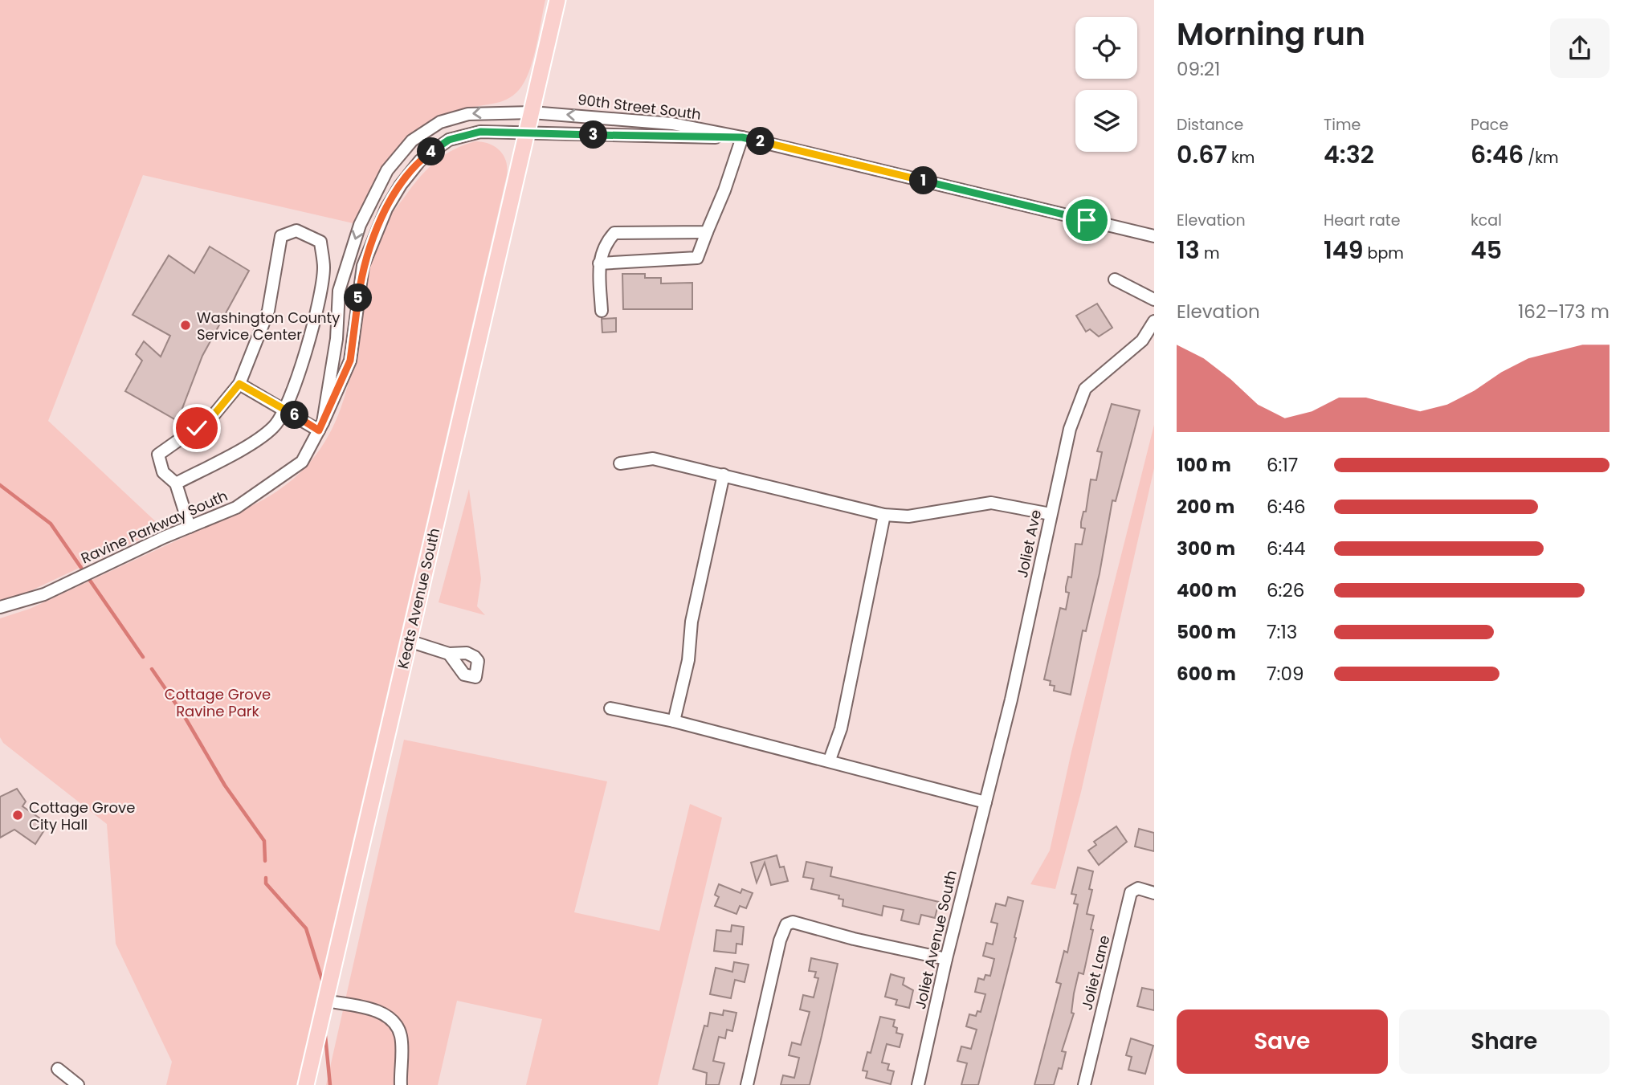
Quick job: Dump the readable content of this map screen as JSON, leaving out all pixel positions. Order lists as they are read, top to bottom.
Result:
{
  "streets": {
    "main road": ["Keats Avenue South"],
    "street": [
      "90th Street South",
      "Ravine Parkway South",
      "Joliet Ave",
      "Joliet Avenue South",
      "Joliet Lane"
    ]
  },
  "crossings": [
    ["90th Street South", "Ravine Parkway South"],
    ["90th Street South", "Keats Avenue South"],
    ["Ravine Parkway South", "Keats Avenue South"],
    ["Joliet Ave", "Joliet Avenue South"]
  ],
  "parks": ["Cottage Grove Ravine Park"],
  "places": ["Washington County Service Center", "Cottage Grove City Hall"],
  "page": {
    "heading": ["Morning run", "09:21"],
    "stats": [
      ["Distance", "0.67 km"],
      ["Time", "4:32"],
      ["Pace", "6:46 /km"],
      ["Elevation", "13 m"],
      ["Heart rate", "149 bpm"],
      ["kcal", "45"]
    ],
    "pins": [
      "3",
      "2",
      "4",
      "1",
      "5",
      "6"
    ],
    "chart": ["Elevation", "162–173 m"],
    "list": [
      {
        "name": "100 m",
        "note": "6:17"
      },
      {
        "name": "200 m",
        "note": "6:46"
      },
      {
        "name": "300 m",
        "note": "6:44"
      },
      {
        "name": "400 m",
        "note": "6:26"
      },
      {
        "name": "500 m",
        "note": "7:13"
      },
      {
        "name": "600 m",
        "note": "7:09"
      }
    ],
    "buttons": ["Save", "Share"]
  }
}
